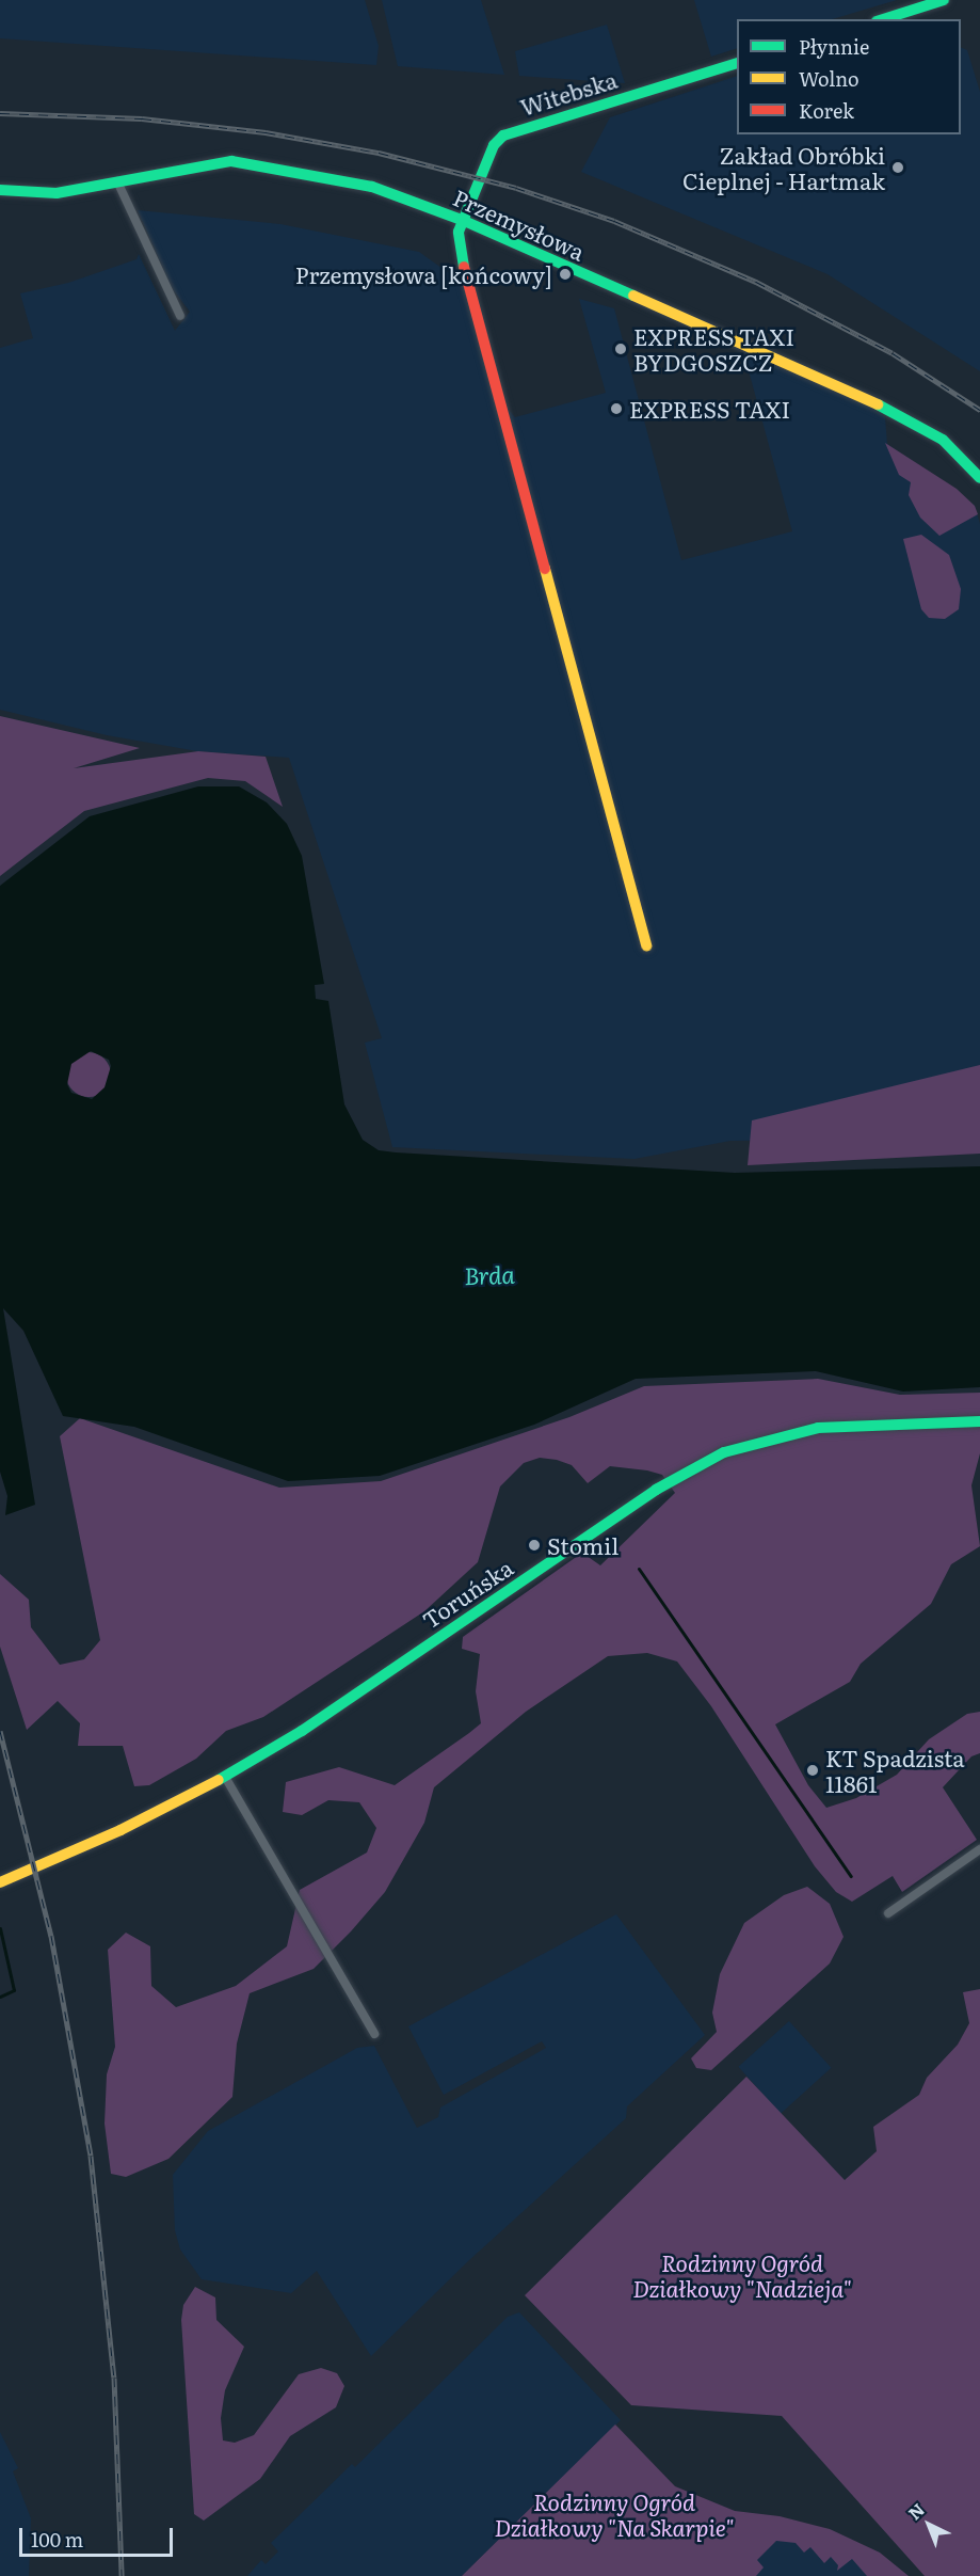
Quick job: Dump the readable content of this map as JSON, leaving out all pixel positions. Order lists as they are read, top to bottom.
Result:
{
  "streets": {
    "street": ["Witebska", "Przemysłowa", "Toruńska"]
  },
  "crossings": [
    ["Witebska", "Przemysłowa"]
  ],
  "water": ["Brda"],
  "parks": ["Rodzinny Ogród Działkowy \"Nadzieja\"", "Rodzinny Ogród Działkowy \"Na Skarpie\""],
  "places": [
    "Zakład Obróbki Cieplnej - Hartmak",
    "Przemysłowa [końcowy]",
    "EXPRESS TAXI BYDGOSZCZ",
    "EXPRESS TAXI",
    "Stomil",
    "KT Spadzista 11861"
  ],
  "legend": ["Płynnie", "Wolno", "Korek"],
  "scale_bar": "100 m",
  "north": "top left"
}
